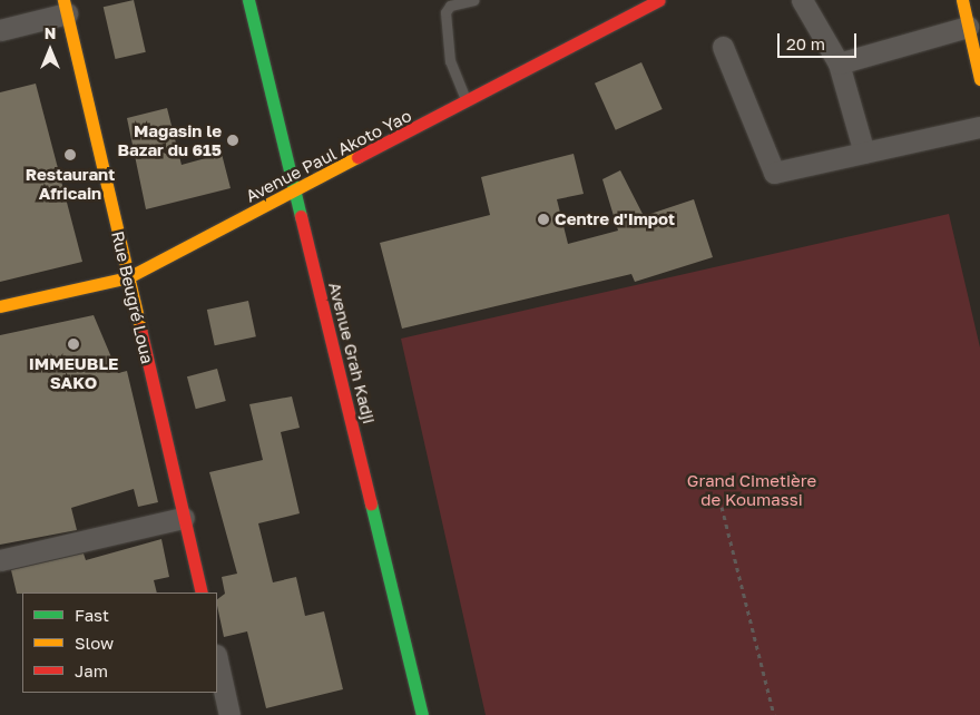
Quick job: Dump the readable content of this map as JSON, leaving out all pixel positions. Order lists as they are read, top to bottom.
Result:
{
  "streets": {
    "street": ["Avenue Paul Akoto Yao", "Rue Beugré Loua", "Avenue Grah Kadji"]
  },
  "crossings": [
    ["Avenue Paul Akoto Yao", "Rue Beugré Loua"],
    ["Avenue Paul Akoto Yao", "Avenue Grah Kadji"]
  ],
  "parks": ["Grand Cimetière de Koumassi"],
  "places": [
    "Magasin le Bazar du 615",
    "Restaurant Africain",
    "Centre d'Impot",
    "IMMEUBLE SAKO"
  ],
  "legend": ["Fast", "Slow", "Jam"],
  "scale_bar": "20 m",
  "north": "top"
}
